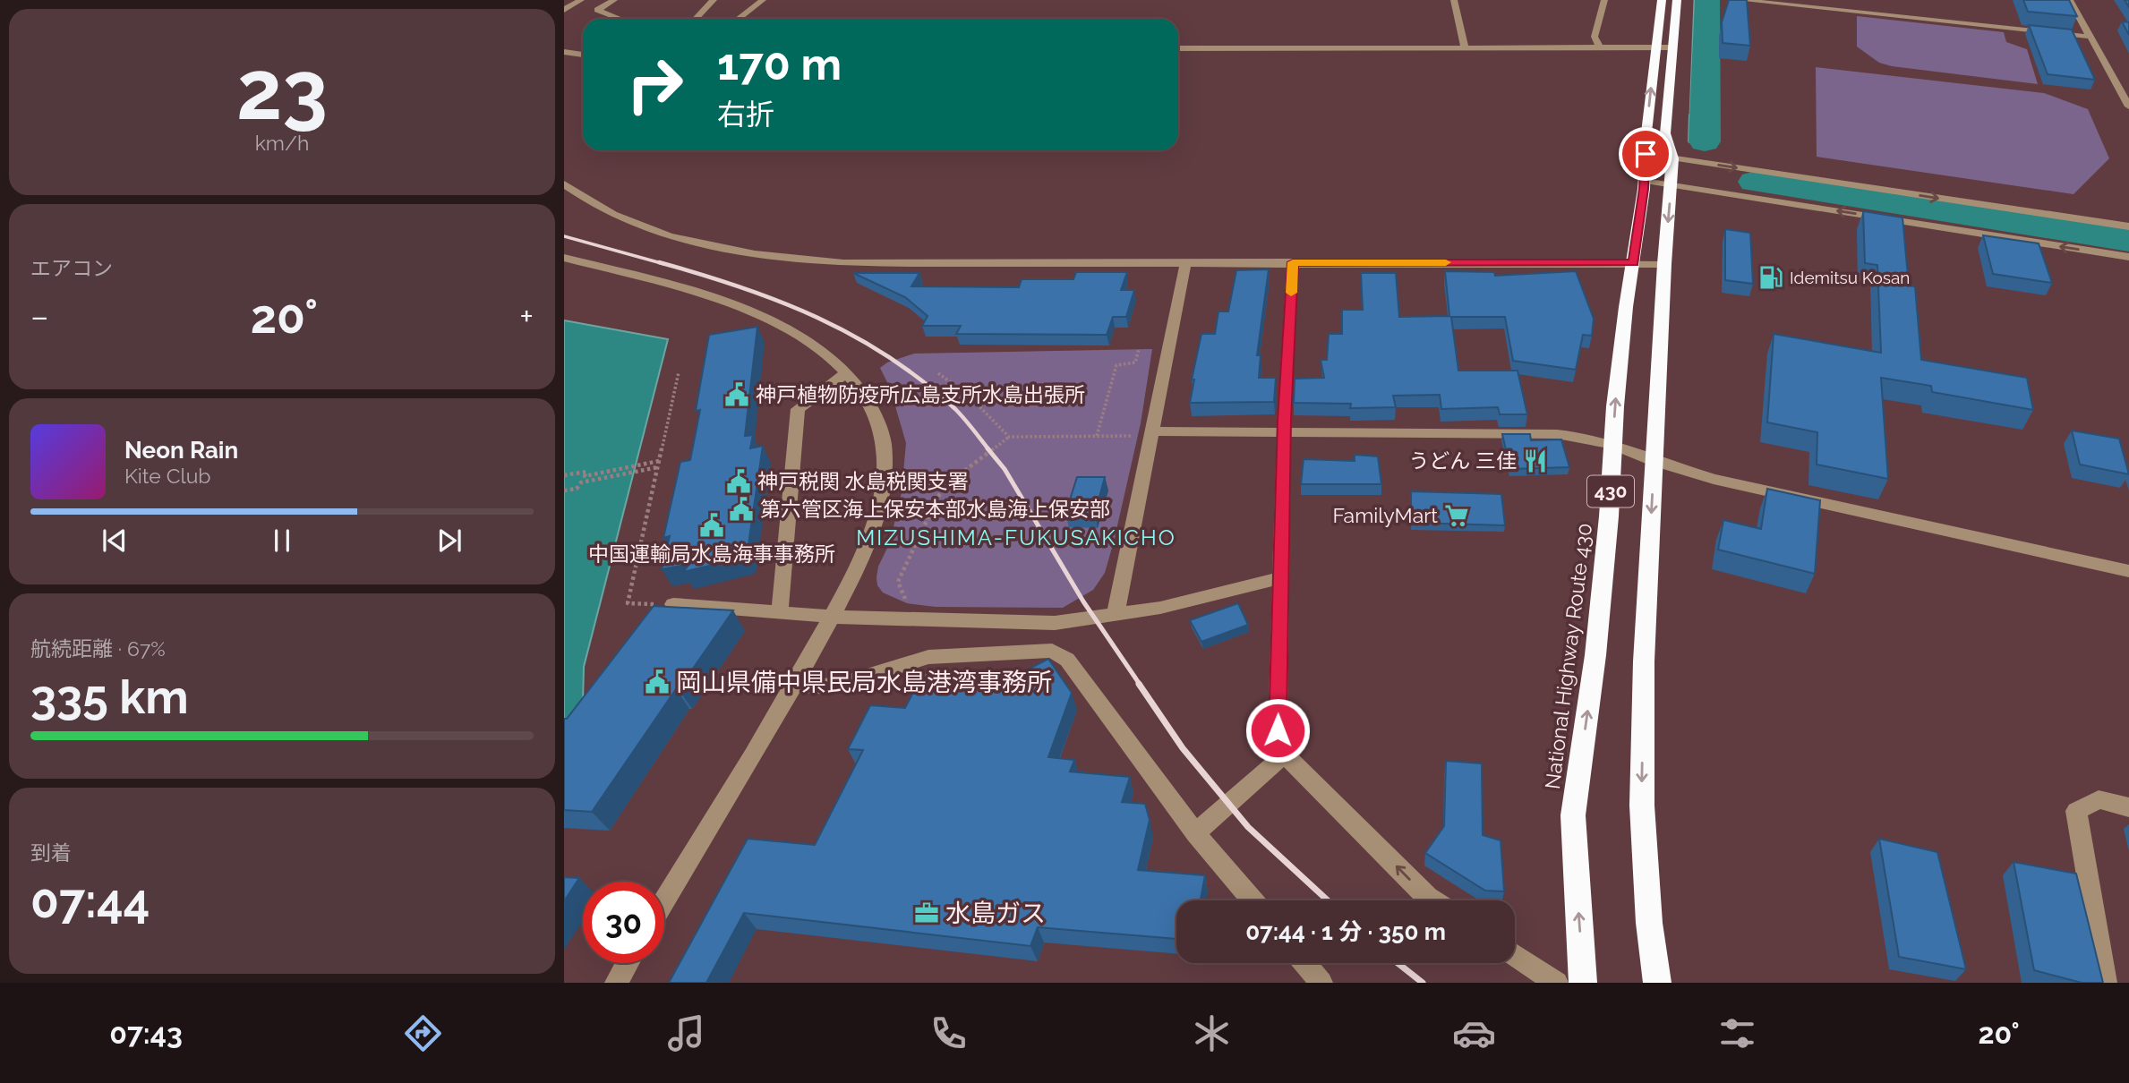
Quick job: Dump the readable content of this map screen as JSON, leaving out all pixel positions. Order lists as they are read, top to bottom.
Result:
{
  "streets": {
    "highway": ["430", "National Highway Route 430"]
  },
  "districts": ["MIZUSHIMA-FUKUSAKICHO"],
  "places": {
    "fuel station": ["Idemitsu Kosan"],
    "public building": [
      "神戸植物防疫所広島支所水島出張所",
      "神戸税関 水島税関支署",
      "第六管区海上保安本部水島海上保安部",
      "中国運輸局水島海事事務所",
      "岡山県備中県民局水島港湾事務所"
    ],
    "restaurant": ["うどん 三佳"],
    "supermarket": ["FamilyMart"],
    "office": ["水島ガス"]
  },
  "page": {
    "tile": [
      ["23", "km/h"],
      "エアコン",
      ["航続距離 · 67%", "335 km"],
      ["到着", "07:44"]
    ],
    "turn": ["170 m", "右折"],
    "heat": ["−", "20°", "+"],
    "song": ["Neon Rain", "Kite Club"],
    "limit": "30",
    "trip": "07:44 · 1 分 · 350 m",
    "tabs": ["07:43", "20°"]
  }
}
